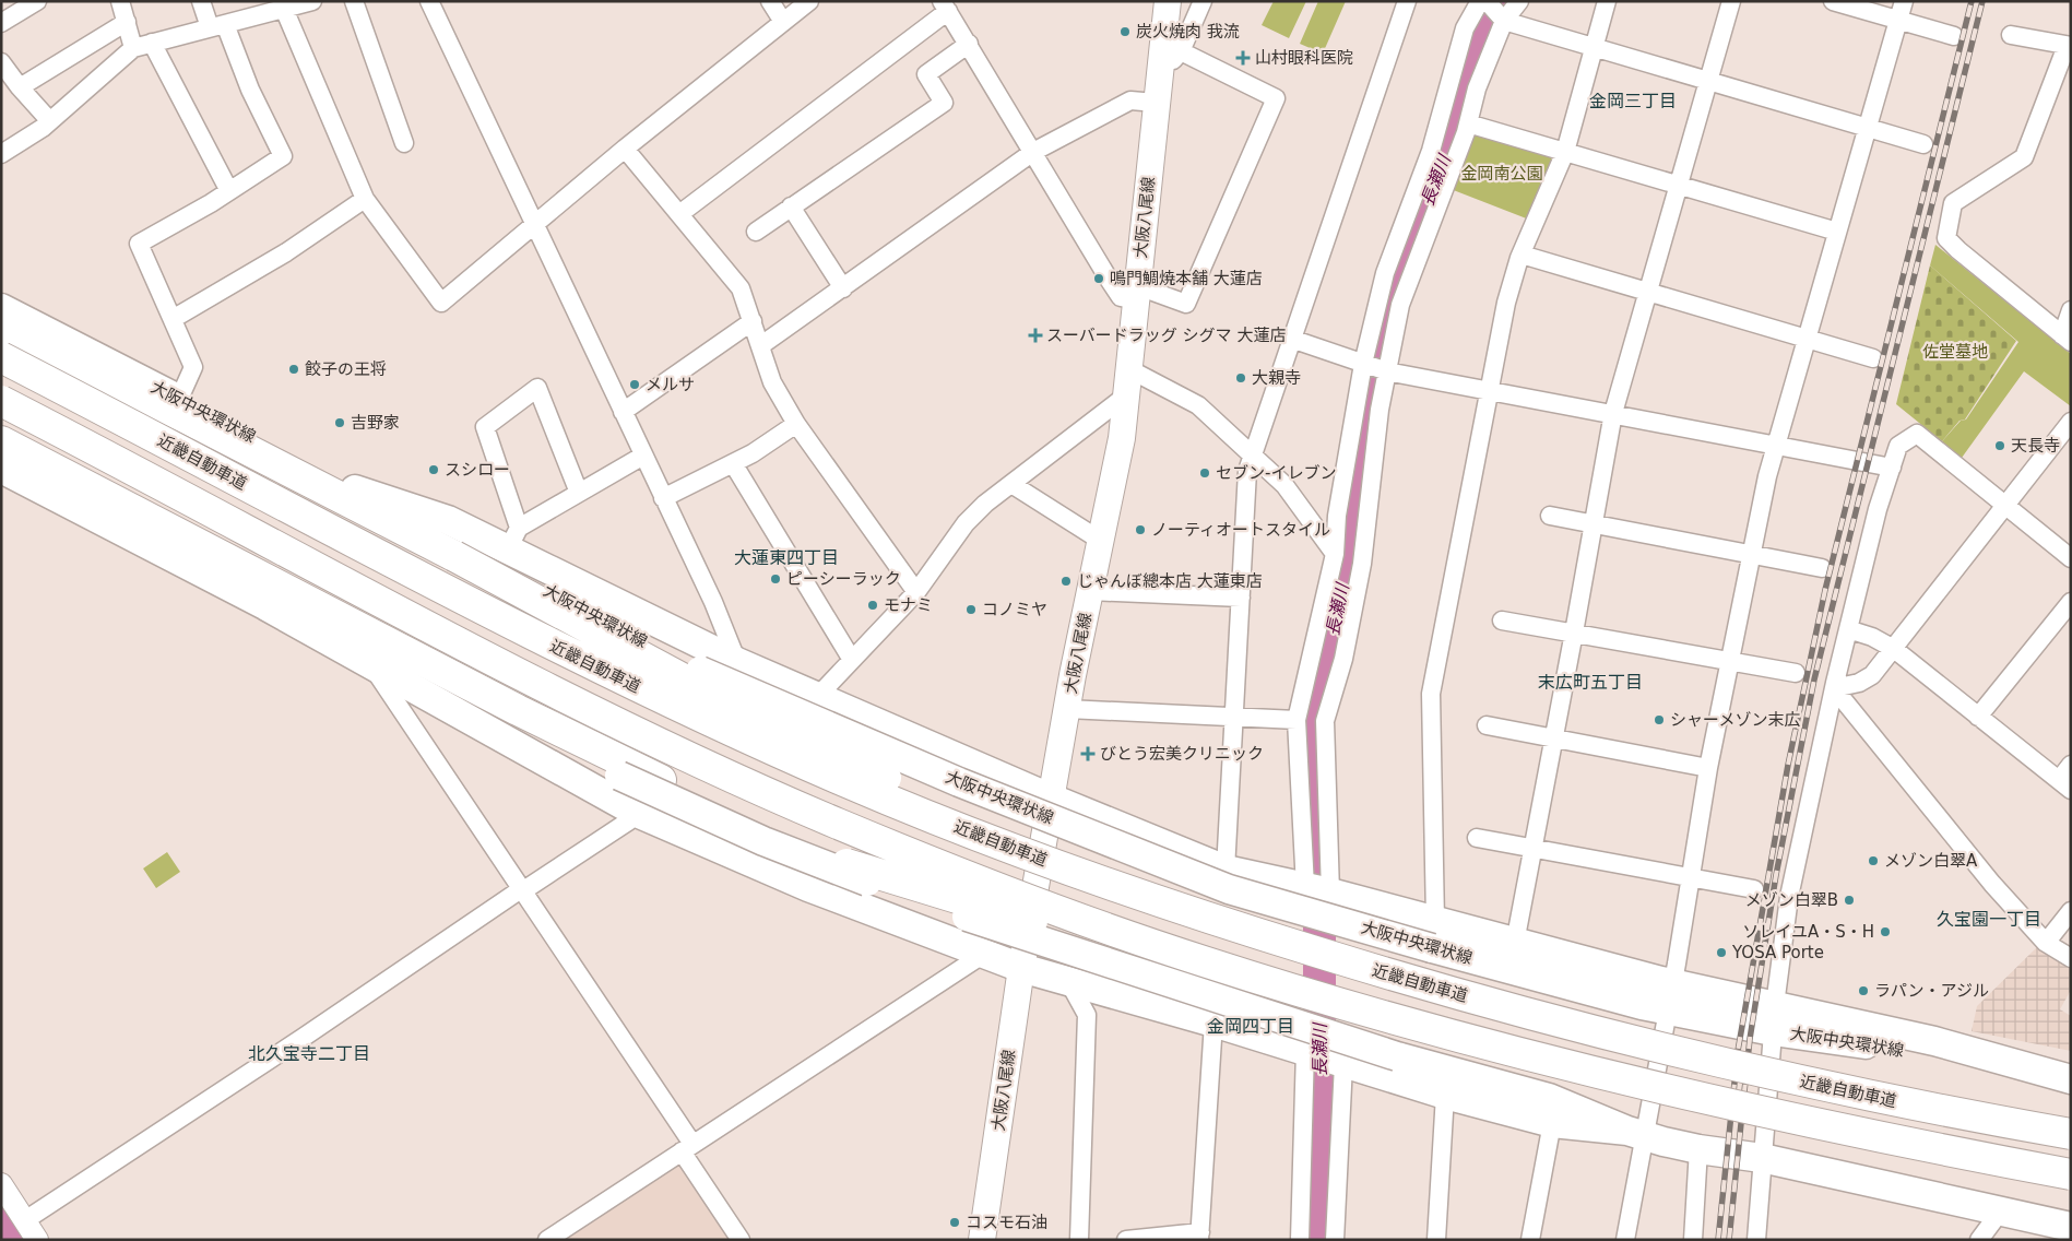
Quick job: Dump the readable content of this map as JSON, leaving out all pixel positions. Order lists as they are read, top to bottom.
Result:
{
  "streets": {
    "highway": ["近畿自動車道"],
    "main road": ["大阪八尾線", "大阪中央環状線"]
  },
  "districts": [
    "金岡三丁目",
    "大蓮東四丁目",
    "末広町五丁目",
    "久宝園一丁目",
    "金岡四丁目",
    "北久宝寺二丁目"
  ],
  "water": ["長瀬川"],
  "parks": ["金岡南公園", "佐堂墓地"],
  "places": {
    "other": [
      "炭火焼肉 我流",
      "鳴門鯛焼本舗 大蓮店",
      "餃子の王将",
      "大親寺",
      "メルサ",
      "吉野家",
      "天長寺",
      "スシロー",
      "セブン-イレブン",
      "ノーティオートスタイル",
      "ピーシーラック",
      "じゃんぼ總本店 大蓮東店",
      "モナミ",
      "コノミヤ",
      "シャーメゾン末広",
      "メゾン白翠A",
      "メゾン白翠B",
      "ソレイユA・S・H",
      "YOSA Porte",
      "ラパン・アジル",
      "コスモ石油"
    ],
    "health": ["山村眼科医院", "スーバードラッグ シグマ 大蓮店", "びとう宏美クリニック"]
  }
}
